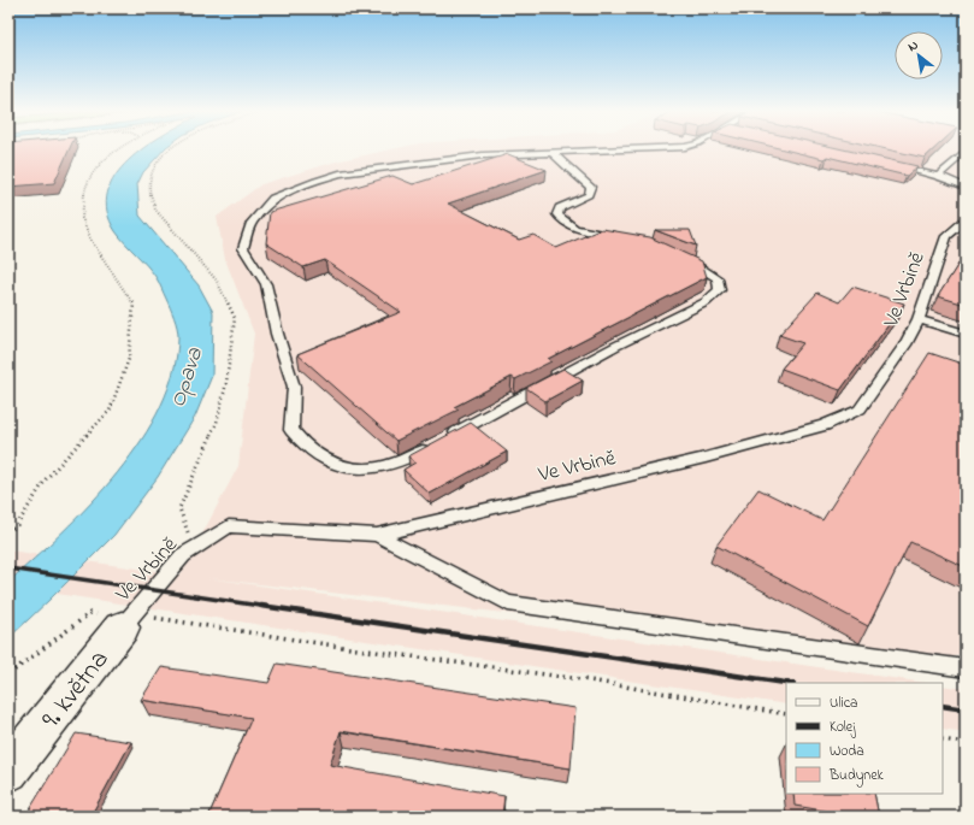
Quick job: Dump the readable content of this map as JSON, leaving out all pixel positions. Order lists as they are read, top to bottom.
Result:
{
  "streets": {
    "street": ["9. května"],
    "lane": ["Ve Vrbině"]
  },
  "crossings": [
    ["Ve Vrbině", "9. května"]
  ],
  "water": ["Opava"],
  "legend": [
    "Ulica",
    "Kolej",
    "Woda",
    "Budynek"
  ],
  "north": "top left"
}
